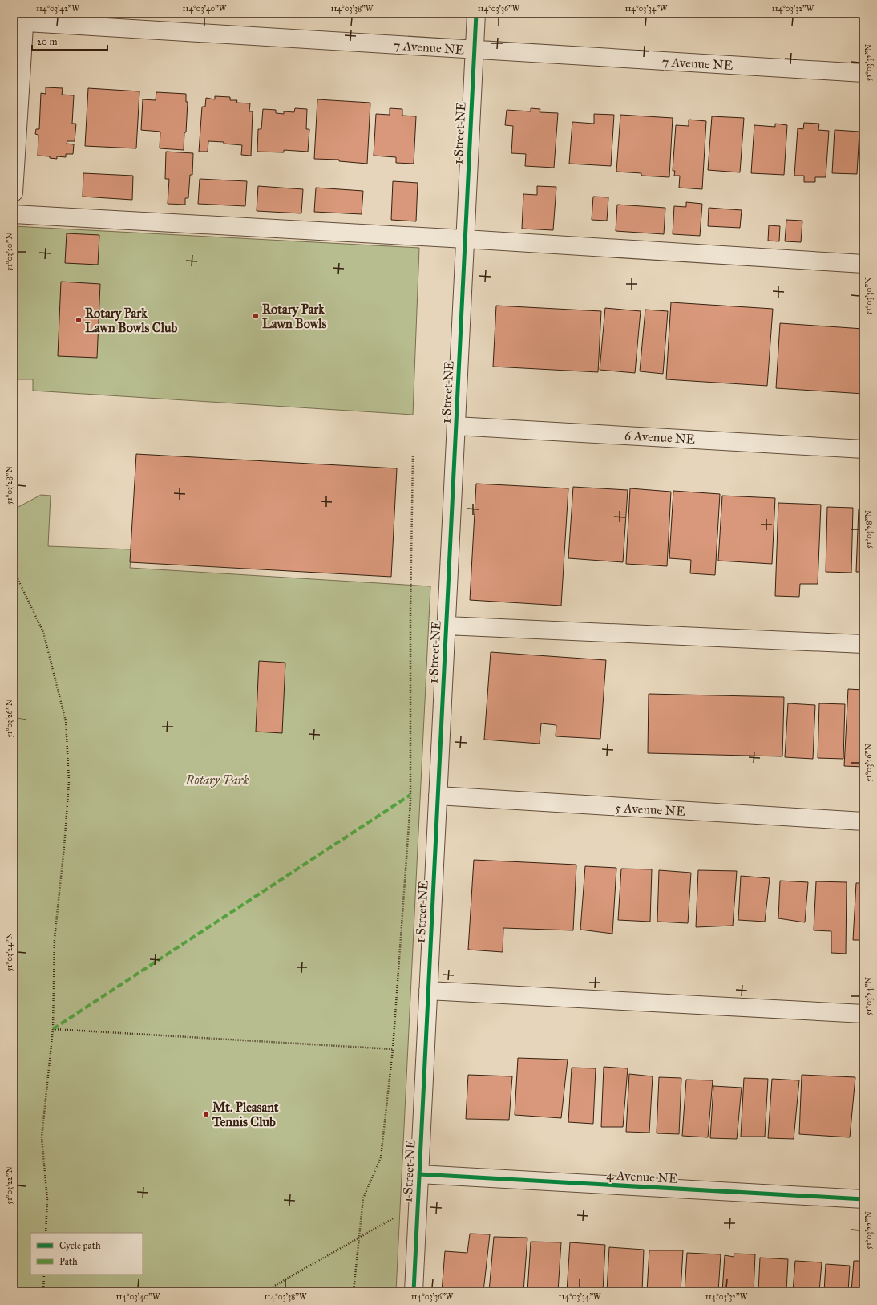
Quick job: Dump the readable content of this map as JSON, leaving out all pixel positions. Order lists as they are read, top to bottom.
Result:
{
  "streets": {
    "street": [
      "7 Avenue NE",
      "1 Street NE",
      "6 Avenue NE",
      "5 Avenue NE",
      "4 Avenue NE"
    ]
  },
  "crossings": [
    ["7 Avenue NE", "1 Street NE"],
    ["1 Street NE", "6 Avenue NE"],
    ["1 Street NE", "5 Avenue NE"],
    ["1 Street NE", "4 Avenue NE"]
  ],
  "parks": ["Rotary Park"],
  "places": ["Rotary Park Lawn Bowls", "Rotary Park Lawn Bowls Club", "Mt. Pleasant Tennis Club"],
  "legend": ["Cycle path", "Path"],
  "scale_bar": "20 m",
  "coordinates": [
    "114°03'42\"W",
    "114°03'40\"W",
    "114°03'38\"W",
    "114°03'36\"W",
    "114°03'34\"W",
    "114°03'32\"W",
    "51°03'32\"N",
    "51°03'30\"N",
    "51°03'28\"N",
    "51°03'26\"N",
    "51°03'24\"N",
    "51°03'22\"N"
  ]
}
